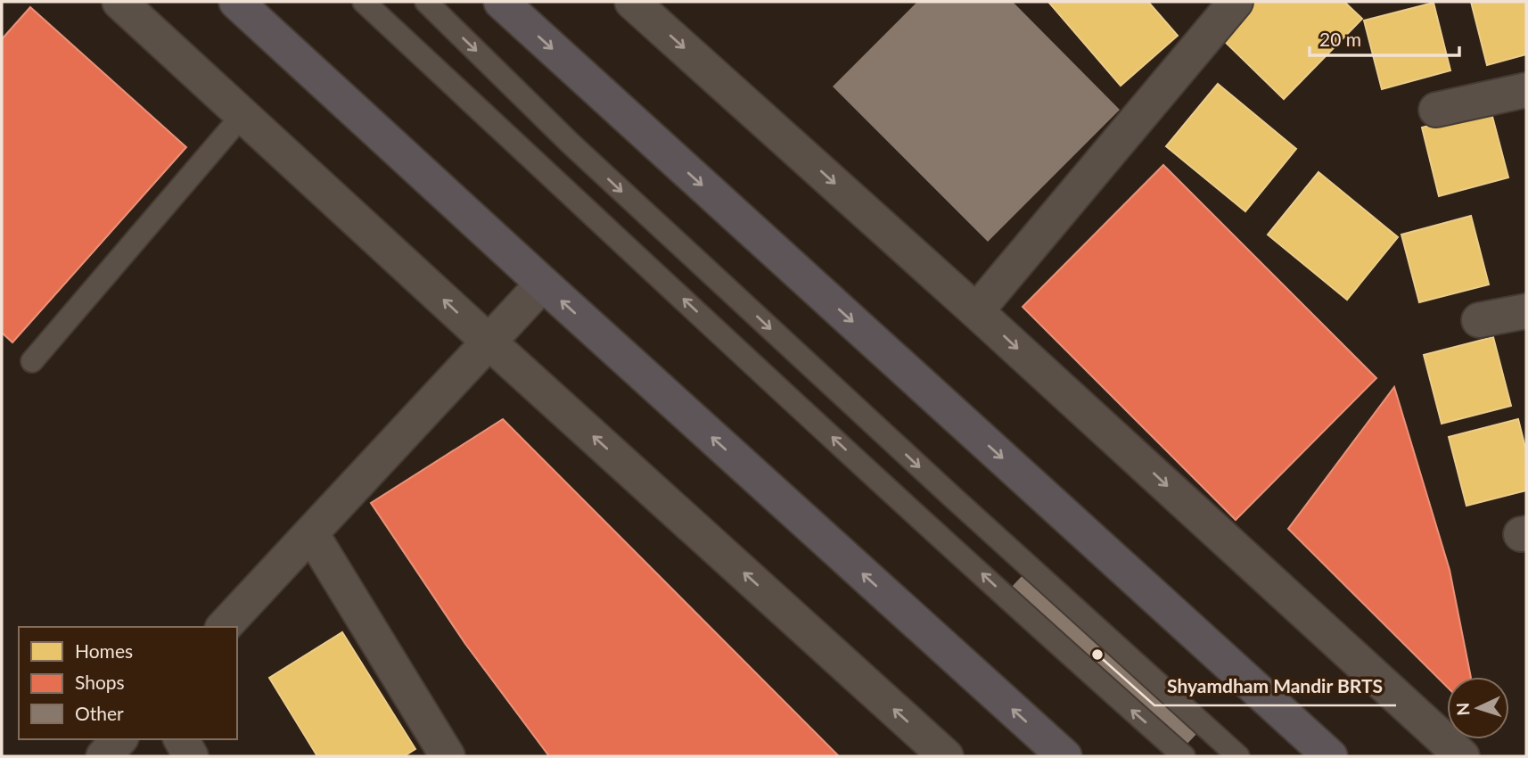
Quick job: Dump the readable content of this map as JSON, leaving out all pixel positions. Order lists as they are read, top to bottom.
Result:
{
  "places": ["Shyamdham Mandir BRTS"],
  "legend": ["Homes", "Shops", "Other"],
  "scale_bar": "20 m",
  "north": "left"
}
